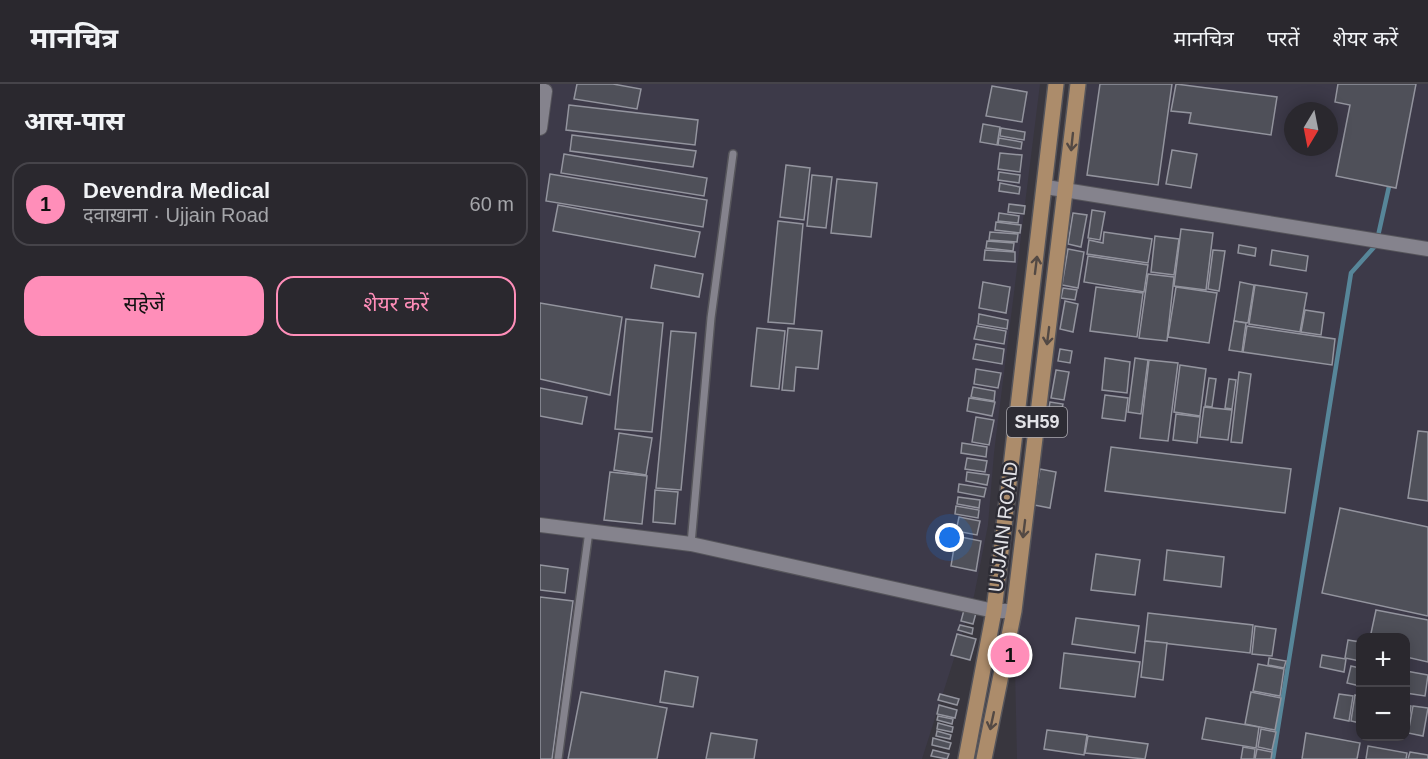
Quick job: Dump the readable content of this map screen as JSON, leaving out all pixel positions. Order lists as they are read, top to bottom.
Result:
{
  "streets": {
    "main road": ["SH59", "UJJAIN ROAD"]
  },
  "north": "bottom",
  "page": {
    "header": "मानचित्र",
    "nav": ["मानचित्र", "परतें", "शेयर करें"],
    "heading": "आस-पास",
    "list": [
      {
        "mark": "1",
        "name": "Devendra Medical",
        "note": "दवाख़ाना · Ujjain Road",
        "value": "60 m"
      }
    ],
    "buttons": ["सहेजें", "शेयर करें"],
    "map_buttons": ["+", "−"],
    "pins": "1"
  }
}
